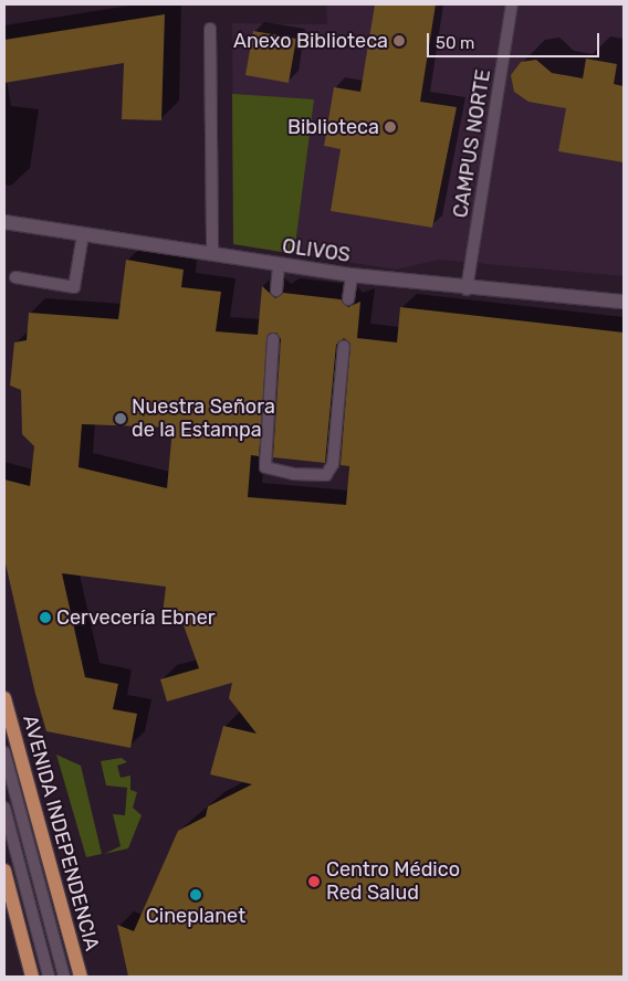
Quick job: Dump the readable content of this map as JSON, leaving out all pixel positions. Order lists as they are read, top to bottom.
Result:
{
  "streets": {
    "main road": ["AVENIDA INDEPENDENCIA"],
    "street": ["OLIVOS"],
    "lane": ["CAMPUS NORTE"]
  },
  "crossings": [
    ["CAMPUS NORTE", "OLIVOS"]
  ],
  "places": [
    "Anexo Biblioteca",
    "Biblioteca",
    "Nuestra Señora de la Estampa",
    "Cervecería Ebner",
    "Centro Médico Red Salud",
    "Cineplanet"
  ],
  "scale_bar": "50 m"
}
